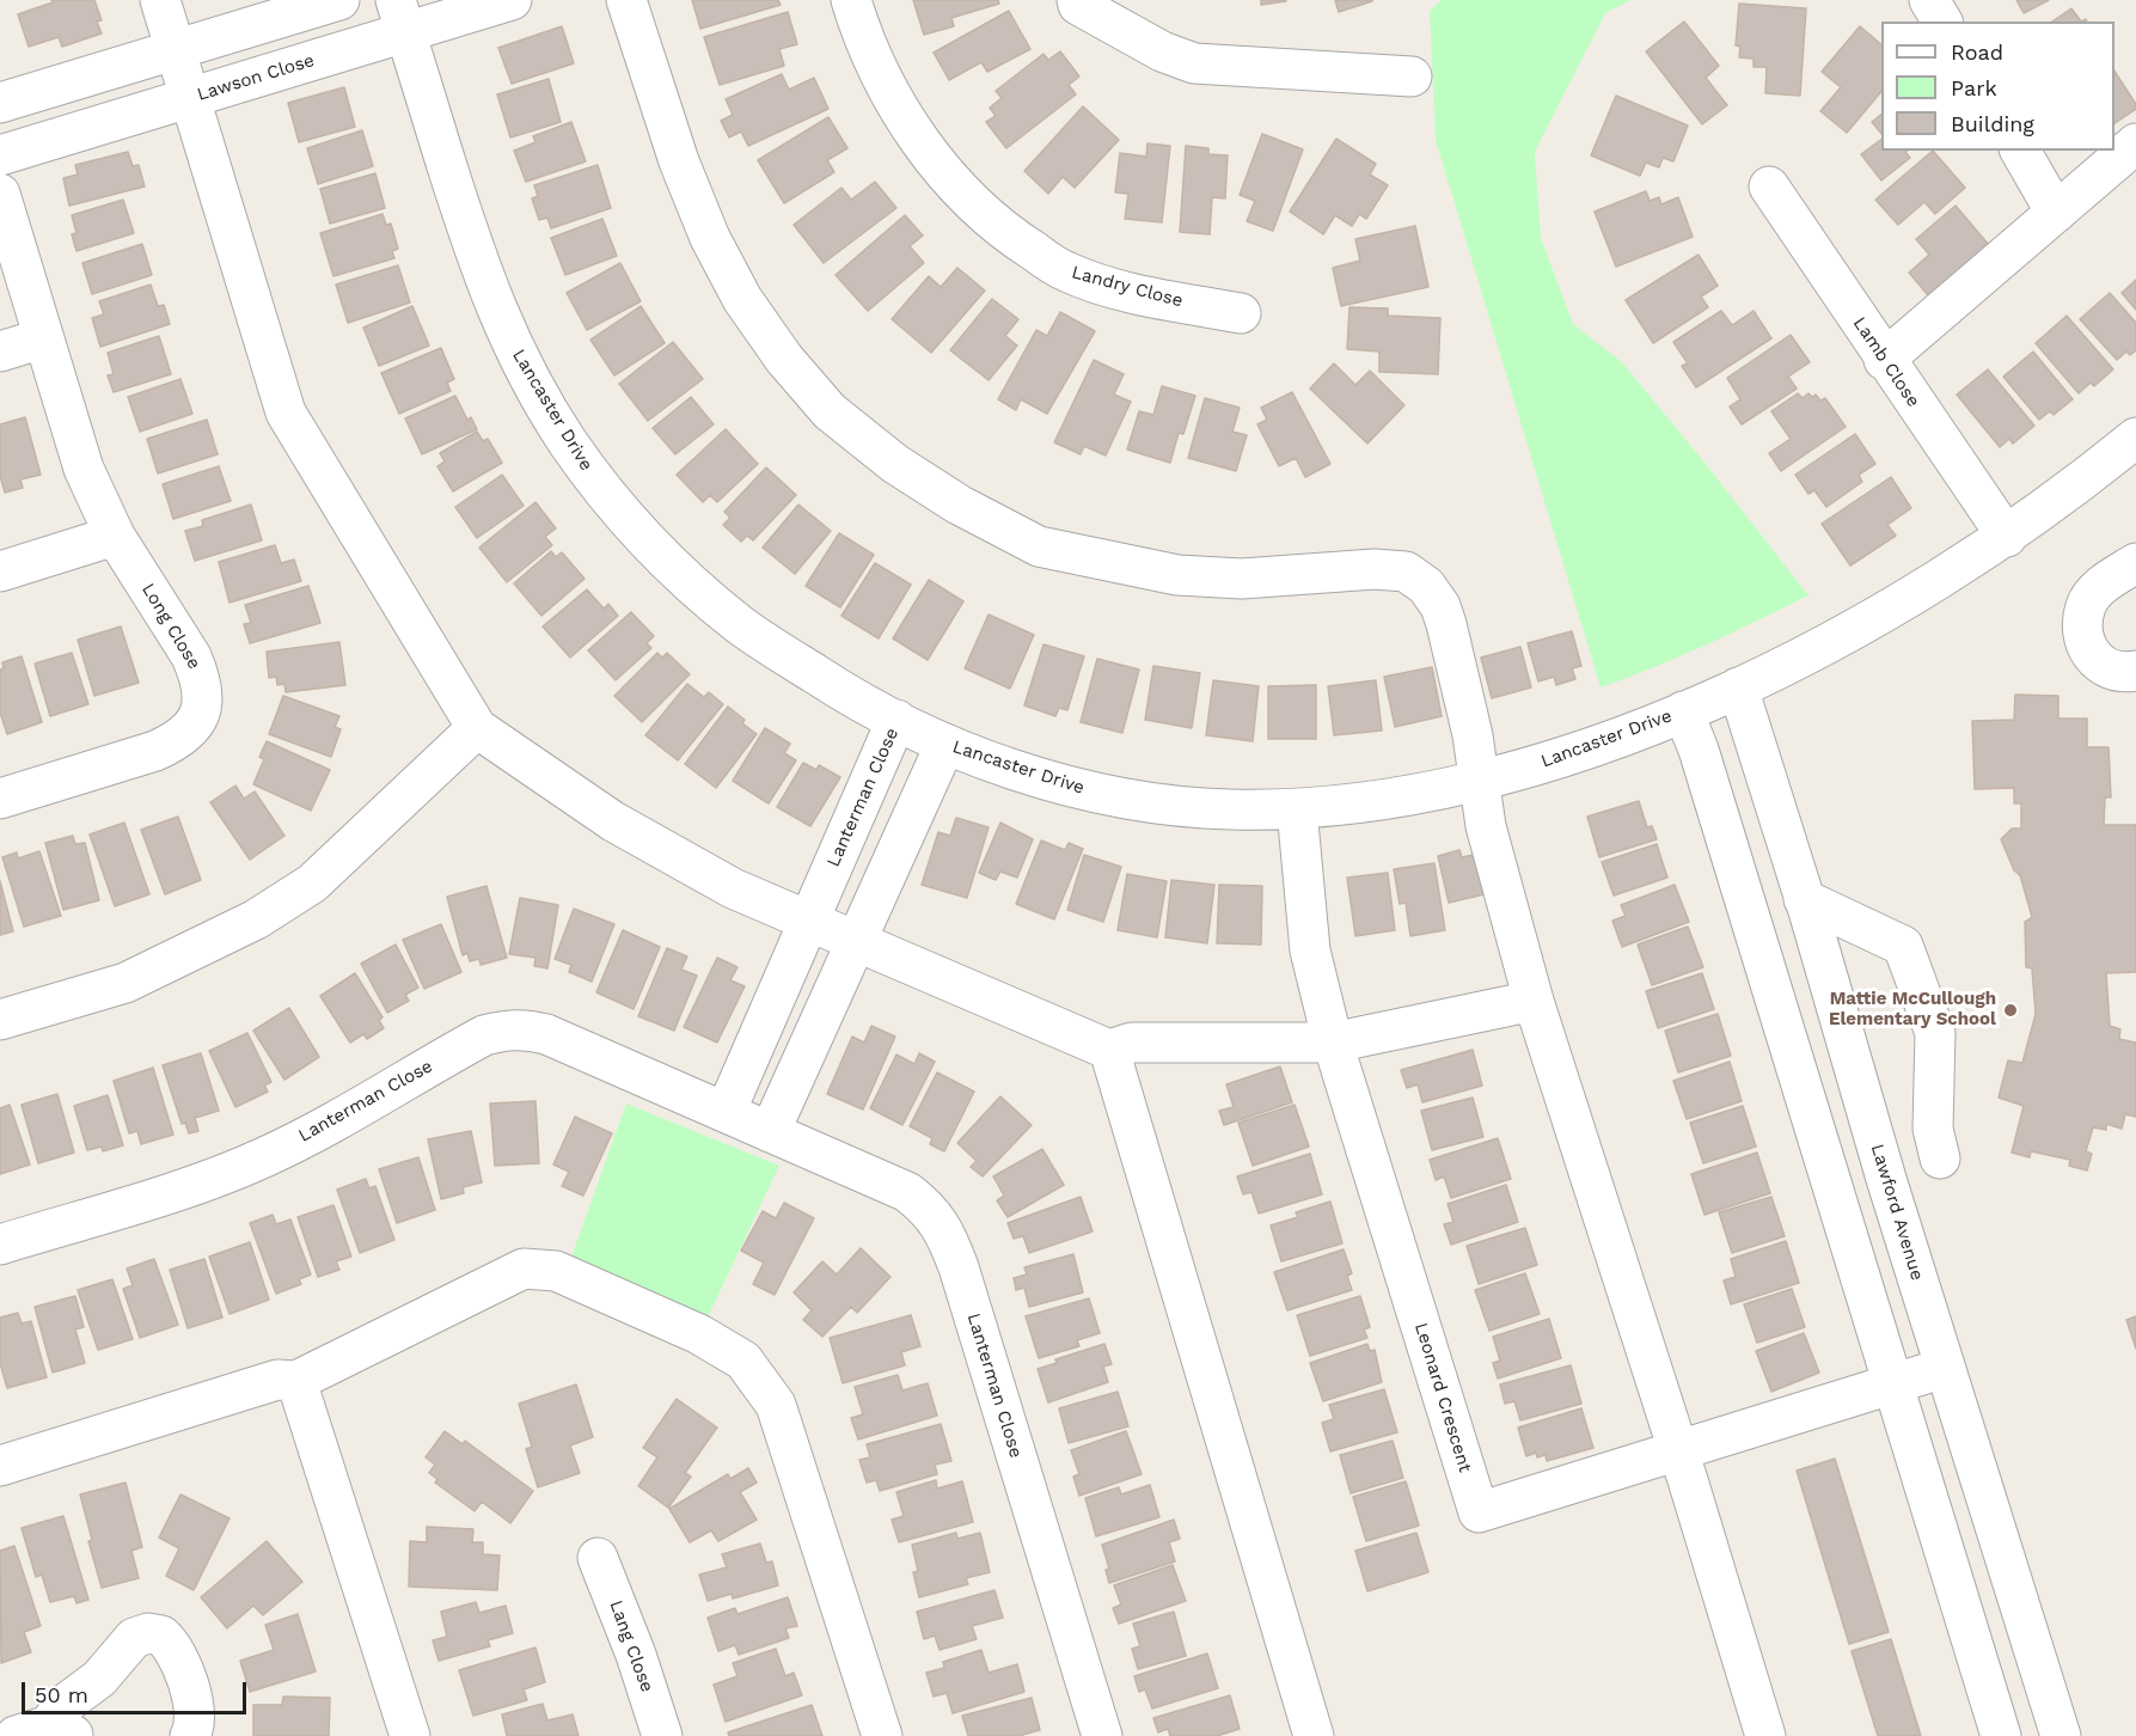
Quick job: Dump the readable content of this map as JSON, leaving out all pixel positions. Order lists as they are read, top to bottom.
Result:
{
  "streets": {
    "street": [
      "Lawson Close",
      "Landry Close",
      "Lamb Close",
      "Lancaster Drive",
      "Long Close",
      "Lanterman Close",
      "Lawford Avenue",
      "Leonard Crescent",
      "Lang Close"
    ]
  },
  "crossings": [
    ["Lawson Close", "Lancaster Drive"],
    ["Lamb Close", "Lancaster Drive"],
    ["Lancaster Drive", "Lanterman Close"],
    ["Lancaster Drive", "Lawford Avenue"],
    ["Lancaster Drive", "Leonard Crescent"],
    ["Lawford Avenue", "Leonard Crescent"]
  ],
  "places": ["Mattie McCullough Elementary School"],
  "legend": ["Road", "Park", "Building"],
  "scale_bar": "50 m"
}
